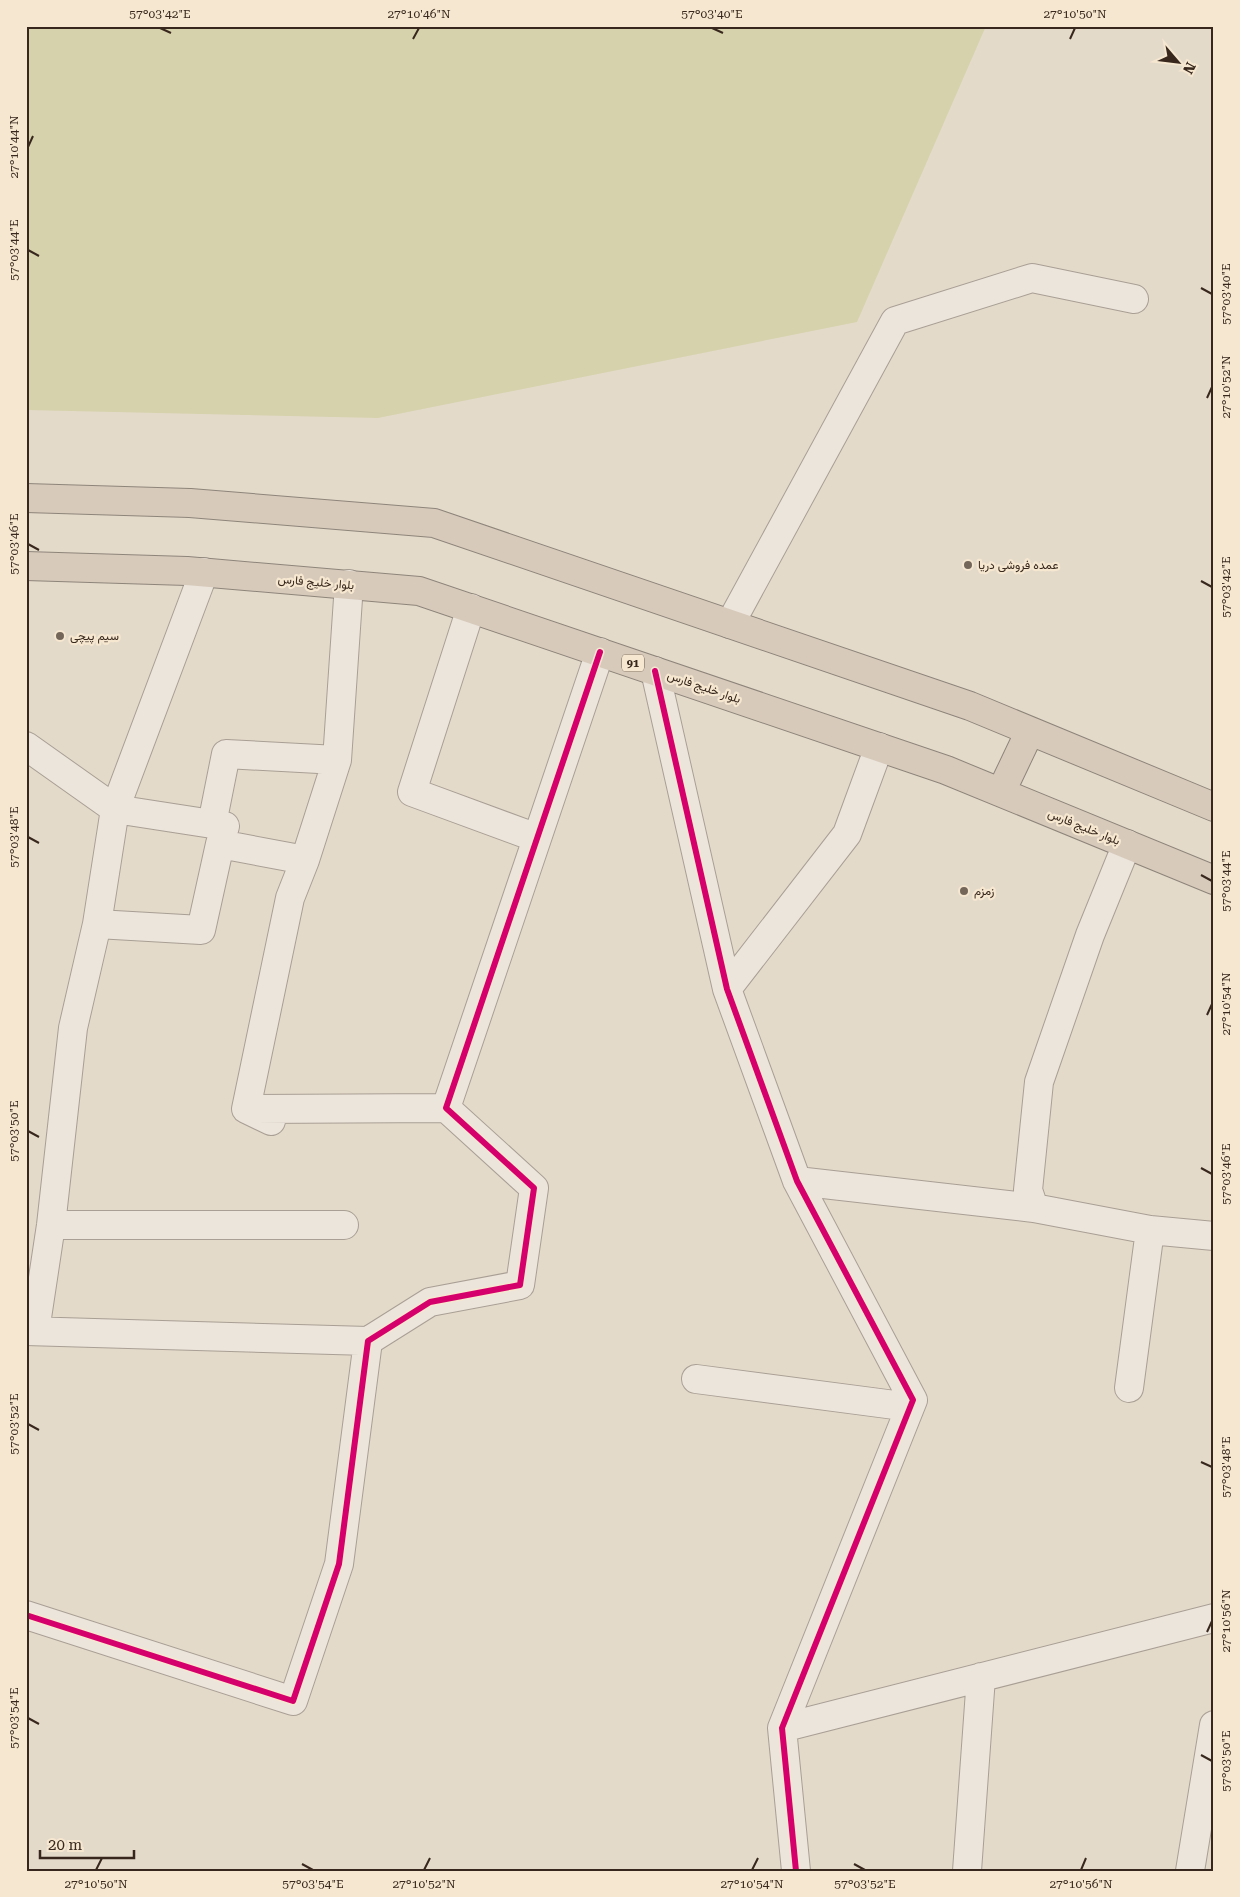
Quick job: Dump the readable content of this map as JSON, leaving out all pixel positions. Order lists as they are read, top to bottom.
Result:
{
  "streets": {
    "highway": ["بلوار خلیج فارس", "91"]
  },
  "places": ["عمده فروشی دریا", "سیم پیچی", "زمزم"],
  "scale_bar": "20 m",
  "north": "bottom right",
  "coordinates": [
    "57°03'42\"E",
    "27°10'46\"N",
    "57°03'40\"E",
    "27°10'50\"N",
    "27°10'44\"N",
    "57°03'44\"E",
    "27°10'52\"N",
    "57°03'46\"E",
    "57°03'48\"E",
    "27°10'54\"N",
    "57°03'50\"E",
    "57°03'52\"E",
    "27°10'56\"N",
    "57°03'54\"E"
  ]
}
